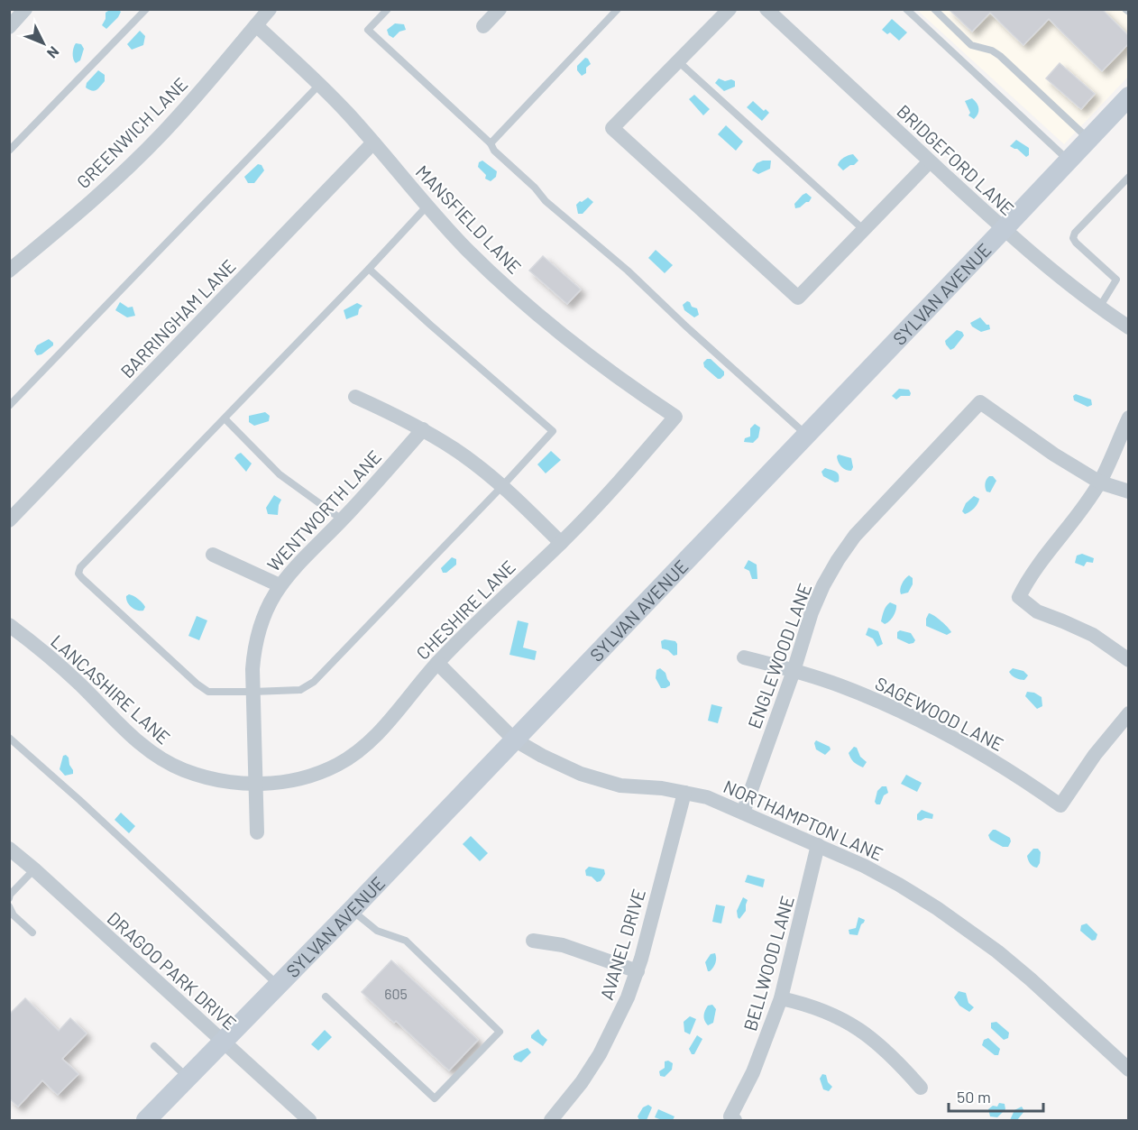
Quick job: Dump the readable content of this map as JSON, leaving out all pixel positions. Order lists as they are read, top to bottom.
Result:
{
  "streets": {
    "main road": ["SYLVAN AVENUE"],
    "street": [
      "GREENWICH LANE",
      "BRIDGEFORD LANE",
      "MANSFIELD LANE",
      "BARRINGHAM LANE",
      "WENTWORTH LANE",
      "CHESHIRE LANE",
      "ENGLEWOOD LANE",
      "LANCASHIRE LANE",
      "SAGEWOOD LANE",
      "NORTHAMPTON LANE",
      "AVANEL DRIVE",
      "BELLWOOD LANE",
      "DRAGOO PARK DRIVE"
    ]
  },
  "crossings": [
    ["GREENWICH LANE", "MANSFIELD LANE"],
    ["BRIDGEFORD LANE", "SYLVAN AVENUE"],
    ["MANSFIELD LANE", "BARRINGHAM LANE"],
    ["MANSFIELD LANE", "CHESHIRE LANE"],
    ["SYLVAN AVENUE", "NORTHAMPTON LANE"],
    ["SYLVAN AVENUE", "DRAGOO PARK DRIVE"],
    ["WENTWORTH LANE", "CHESHIRE LANE"],
    ["WENTWORTH LANE", "LANCASHIRE LANE"],
    ["CHESHIRE LANE", "LANCASHIRE LANE"],
    ["CHESHIRE LANE", "NORTHAMPTON LANE"],
    ["ENGLEWOOD LANE", "SAGEWOOD LANE"],
    ["ENGLEWOOD LANE", "NORTHAMPTON LANE"],
    ["NORTHAMPTON LANE", "AVANEL DRIVE"],
    ["NORTHAMPTON LANE", "BELLWOOD LANE"]
  ],
  "house_numbers": ["605"],
  "scale_bar": "50 m",
  "north": "bottom right"
}
